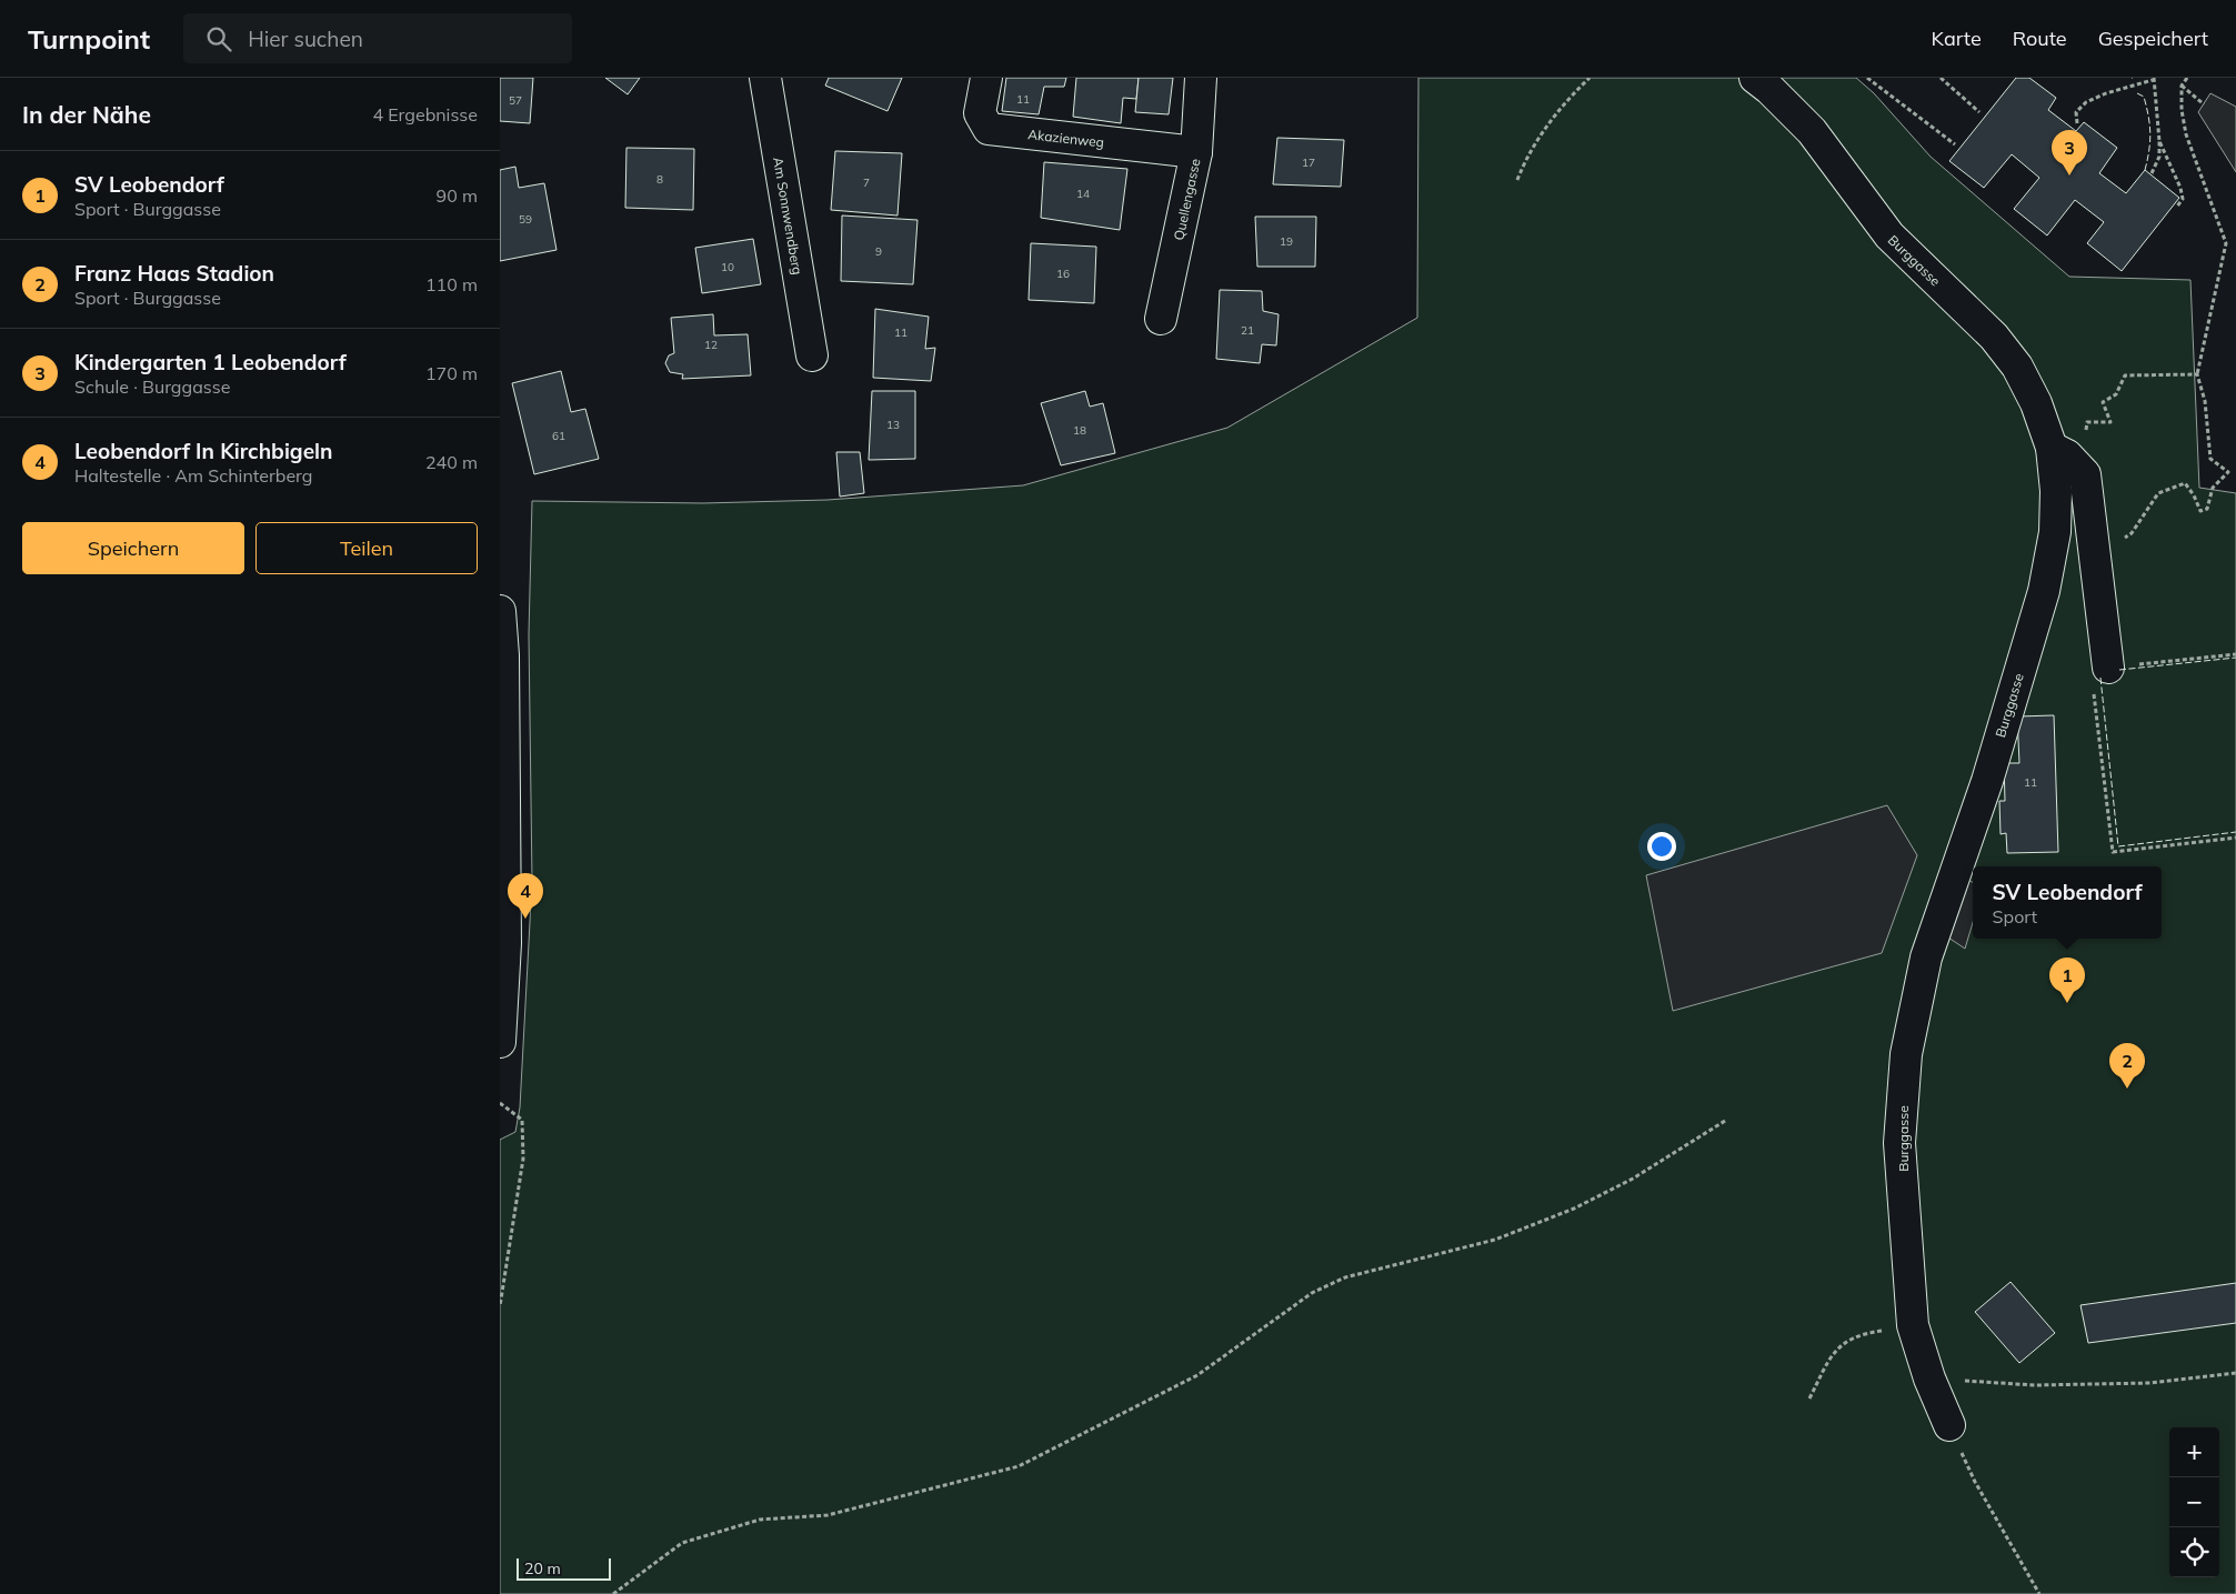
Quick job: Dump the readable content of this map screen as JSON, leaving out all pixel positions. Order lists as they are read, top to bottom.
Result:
{
  "streets": {
    "street": [
      "Akazienweg",
      "Quellengasse",
      "Am Sonnwendberg",
      "Burggasse"
    ]
  },
  "crossings": [
    ["Akazienweg", "Quellengasse"]
  ],
  "house_numbers": [
    "11",
    "57",
    "17",
    "8",
    "7",
    "14",
    "59",
    "19",
    "9",
    "10",
    "16",
    "21",
    "11",
    "12",
    "13",
    "18",
    "61",
    "11"
  ],
  "scale_bar": "20 m",
  "page": {
    "header": "Turnpoint",
    "search": "Hier suchen",
    "nav": ["Karte", "Route", "Gespeichert"],
    "heading": ["In der Nähe", "4 Ergebnisse"],
    "pins": [
      "3",
      "4",
      "1",
      "2"
    ],
    "list": [
      {
        "mark": "1",
        "name": "SV Leobendorf",
        "note": "Sport · Burggasse",
        "value": "90 m"
      },
      {
        "mark": "2",
        "name": "Franz Haas Stadion",
        "note": "Sport · Burggasse",
        "value": "110 m"
      },
      {
        "mark": "3",
        "name": "Kindergarten 1 Leobendorf",
        "note": "Schule · Burggasse",
        "value": "170 m"
      },
      {
        "mark": "4",
        "name": "Leobendorf In Kirchbigeln",
        "note": "Haltestelle · Am Schinterberg",
        "value": "240 m"
      }
    ],
    "buttons": ["Speichern", "Teilen"],
    "popup": ["SV Leobendorf", "Sport"],
    "map_buttons": ["+", "−"],
    "scale": "20 m"
  }
}
